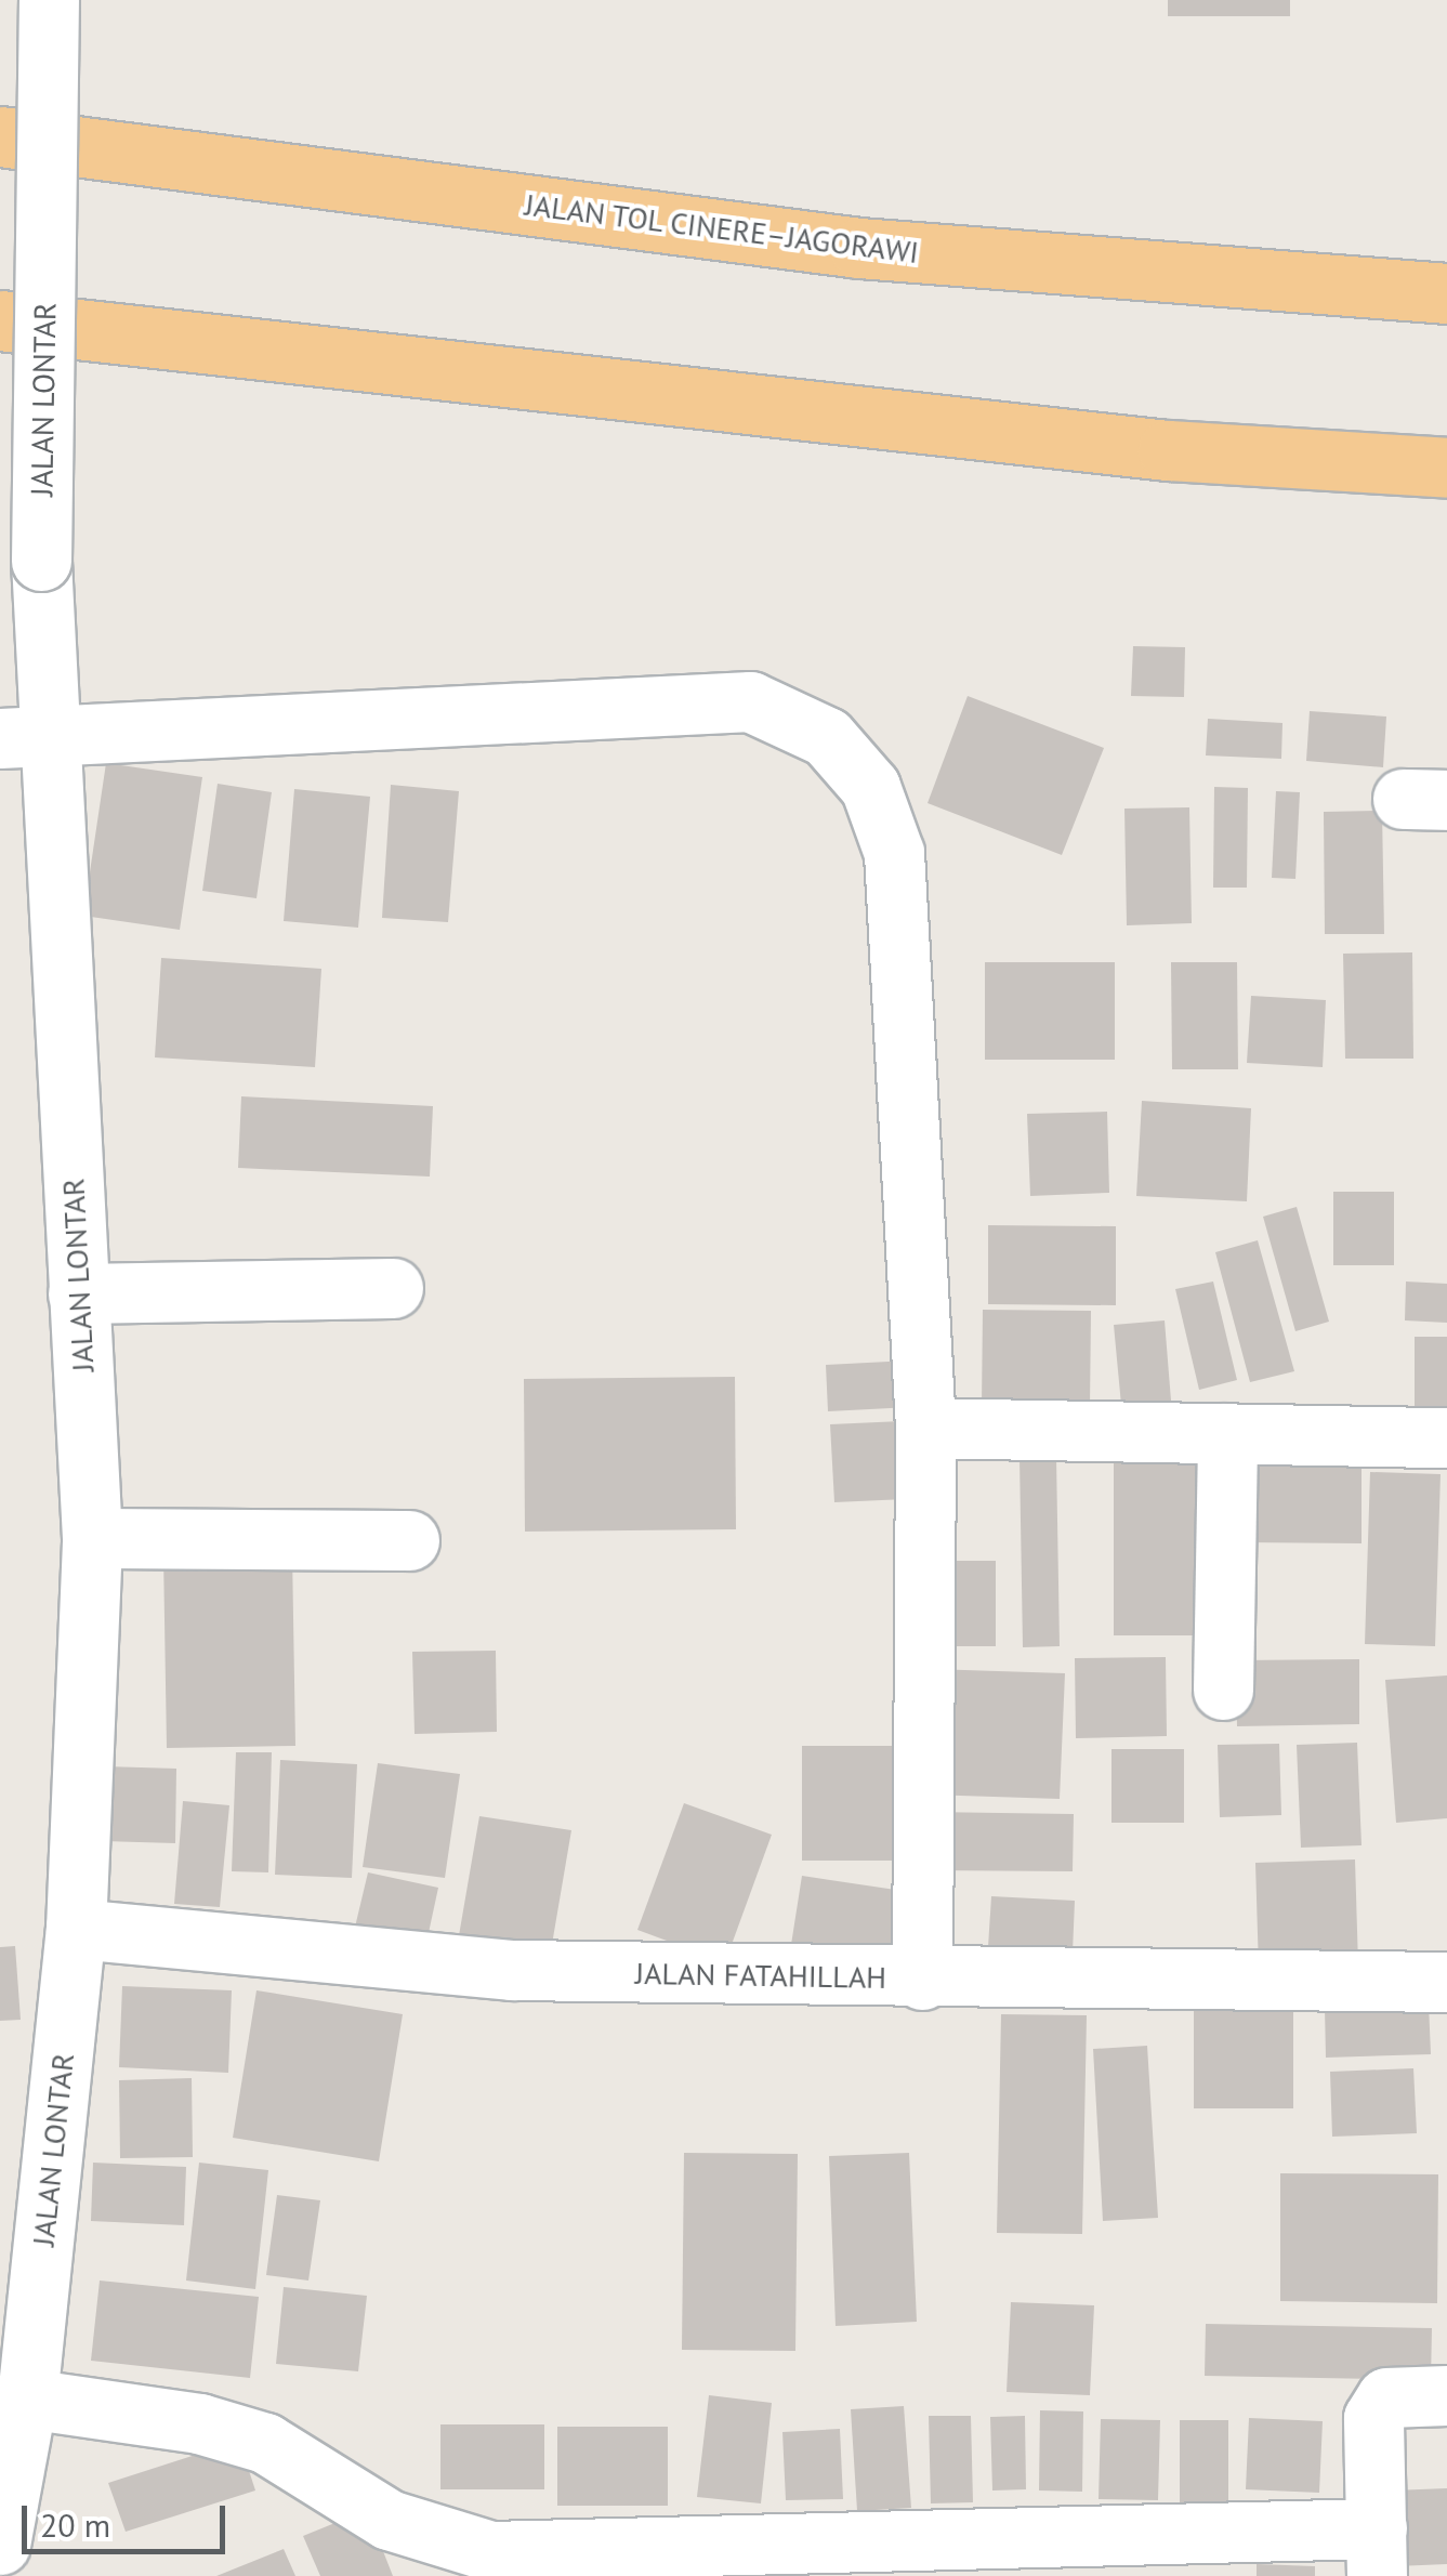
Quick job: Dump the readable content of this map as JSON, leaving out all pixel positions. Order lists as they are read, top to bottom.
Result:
{
  "streets": {
    "highway": ["JALAN TOL CINERE–JAGORAWI"],
    "street": ["JALAN LONTAR", "JALAN FATAHILLAH"]
  },
  "crossings": [
    ["JALAN LONTAR", "JALAN FATAHILLAH"]
  ],
  "scale_bar": "20 m"
}
